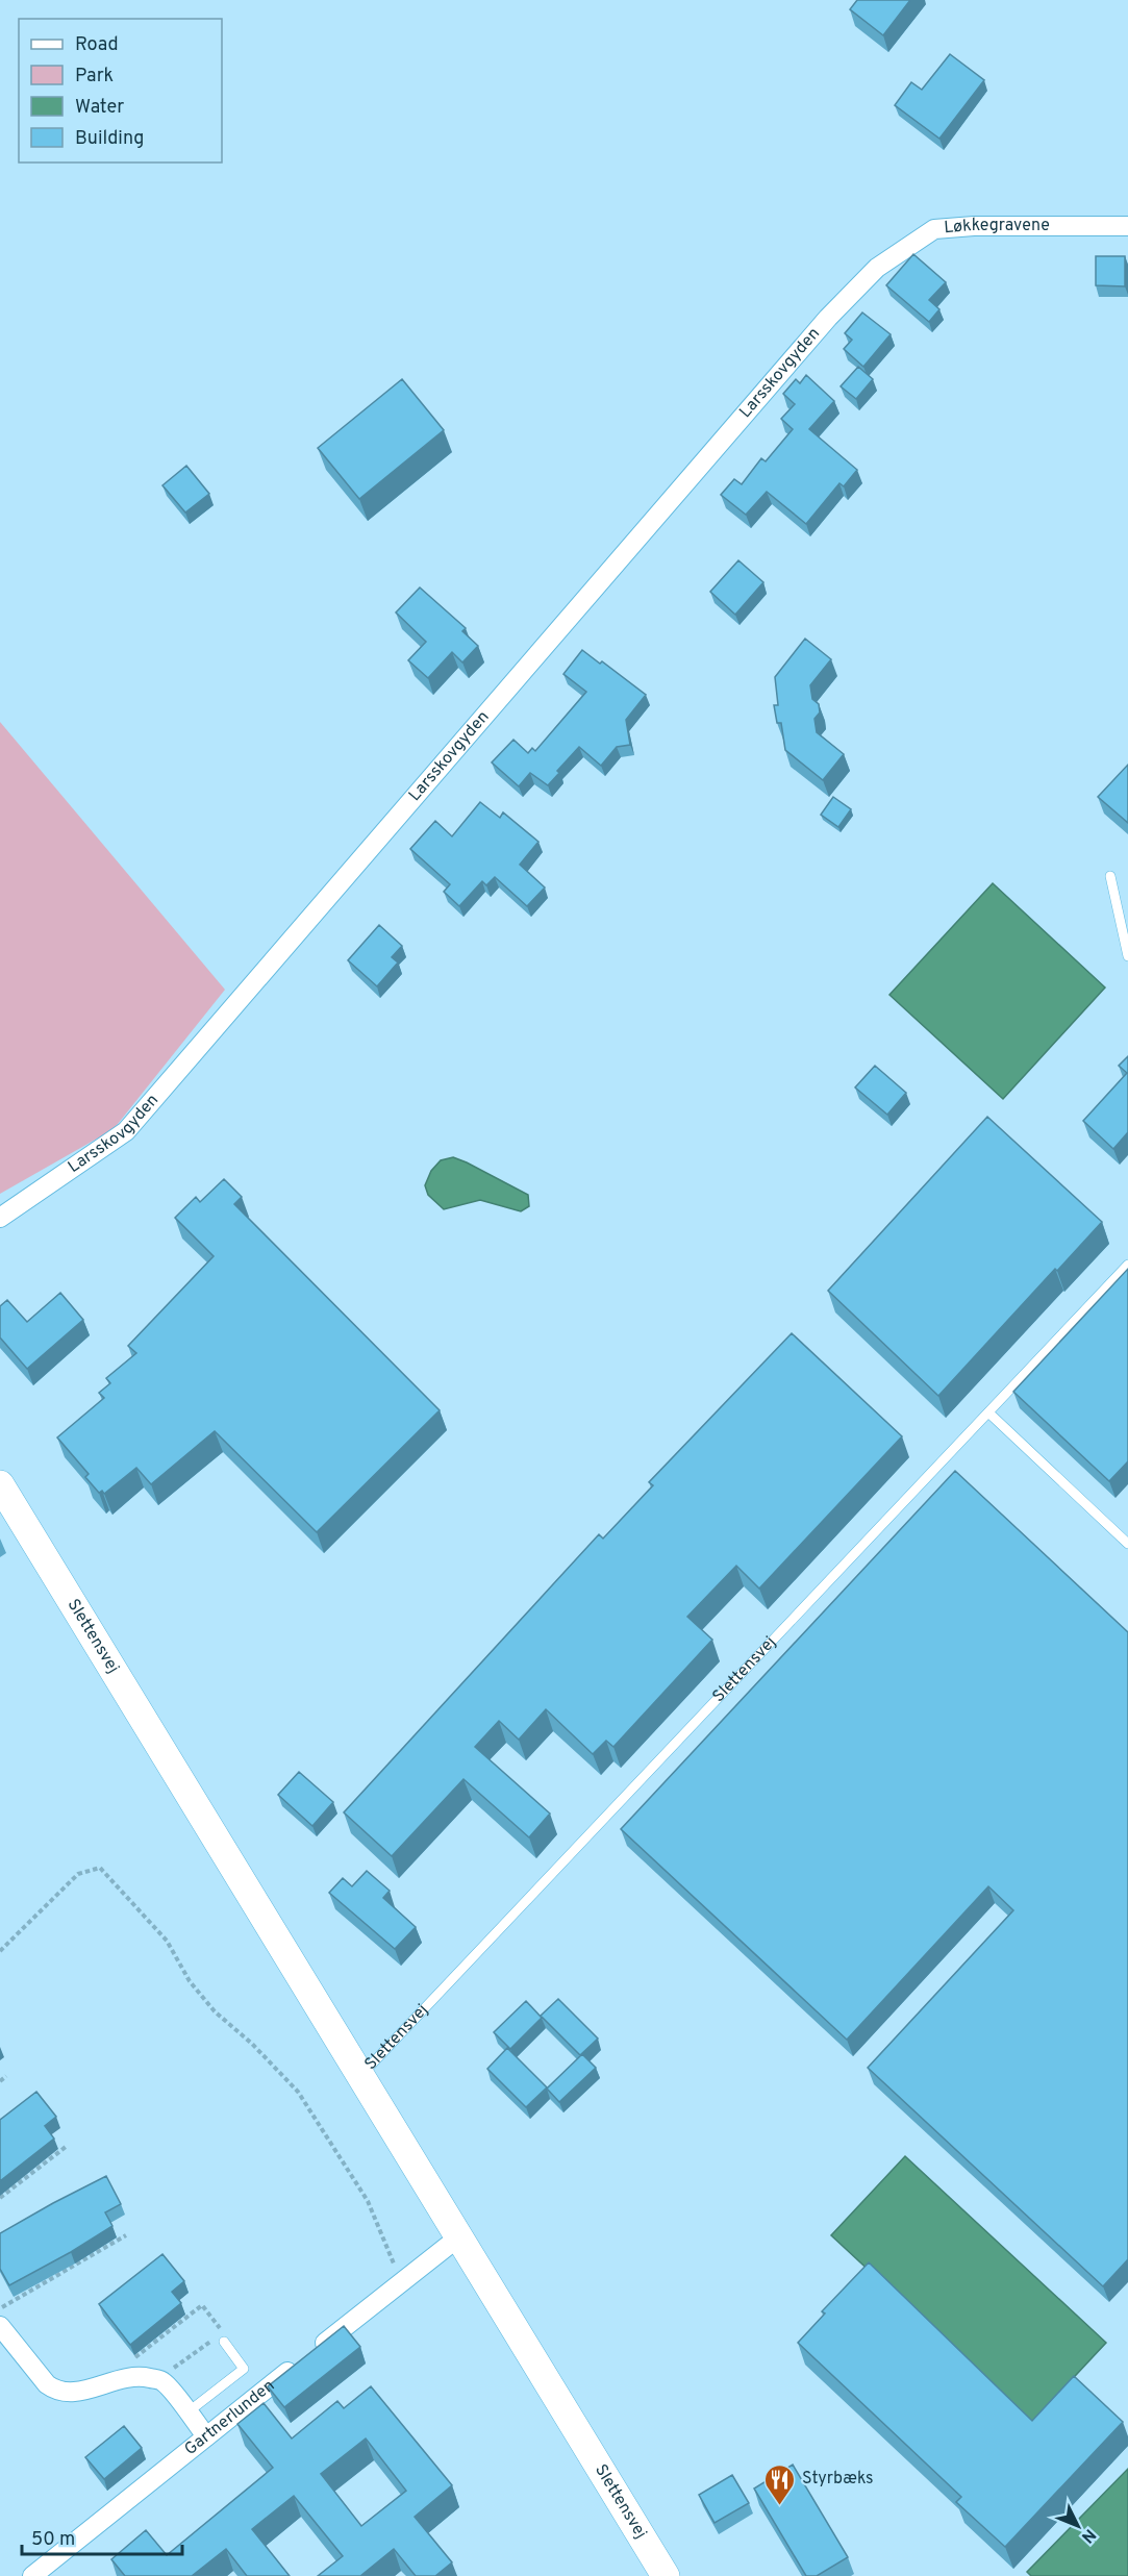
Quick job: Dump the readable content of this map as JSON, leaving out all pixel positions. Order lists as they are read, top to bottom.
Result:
{
  "streets": {
    "street": [
      "Løkkegravene",
      "Larsskovgyden",
      "Slettensvej",
      "Gartnerlunden"
    ]
  },
  "crossings": [
    ["Løkkegravene", "Larsskovgyden"],
    ["Slettensvej", "Gartnerlunden"]
  ],
  "places": {
    "restaurant": ["Styrbæks"]
  },
  "legend": [
    "Road",
    "Park",
    "Water",
    "Building"
  ],
  "scale_bar": "50 m",
  "north": "bottom right"
}
